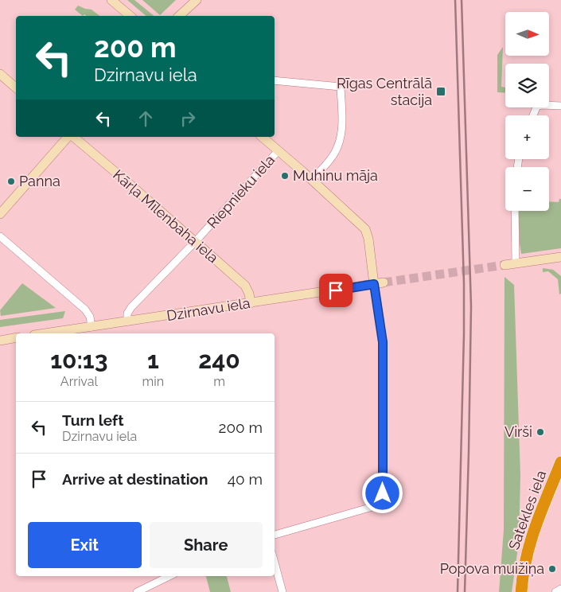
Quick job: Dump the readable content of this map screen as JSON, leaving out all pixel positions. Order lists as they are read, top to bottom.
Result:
{
  "streets": {
    "highway": ["Satekles iela"],
    "street": ["Riepnieku iela", "Kārļa Mīlenbaha iela", "Dzirnavu iela"]
  },
  "crossings": [
    ["Riepnieku iela", "Kārļa Mīlenbaha iela"],
    ["Riepnieku iela", "Dzirnavu iela"],
    ["Kārļa Mīlenbaha iela", "Dzirnavu iela"]
  ],
  "places": {
    "transit": ["Rīgas Centrālā stacija"],
    "other": [
      "Muhinu māja",
      "Panna",
      "Virši",
      "Popova muižiņa"
    ]
  },
  "north": "right",
  "page": {
    "map_buttons": ["+", "−"],
    "turn": ["200 m", "Dzirnavu iela"],
    "eta": [
      "10:13",
      "Arrival",
      "1",
      "min",
      "240",
      "m"
    ],
    "list": [
      {
        "name": "Turn left",
        "note": "Dzirnavu iela",
        "value": "200 m"
      },
      {
        "name": "Arrive at destination",
        "value": "40 m"
      }
    ],
    "buttons": ["Exit", "Share"]
  }
}
